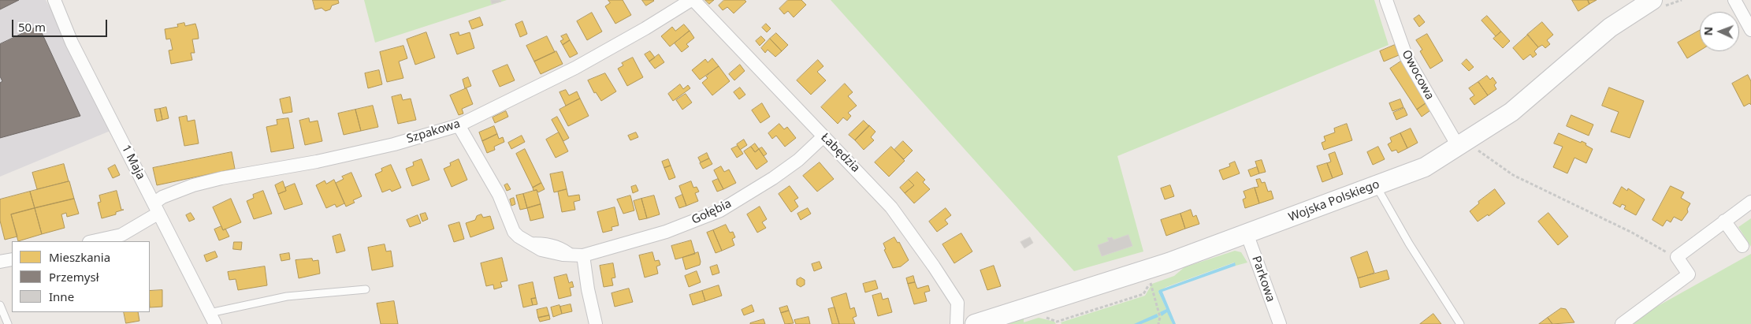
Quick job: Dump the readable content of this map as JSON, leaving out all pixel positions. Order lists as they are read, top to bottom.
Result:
{
  "streets": {
    "street": [
      "Owocowa",
      "Szpakowa",
      "Łabędzia",
      "1 Maja",
      "Wojska Polskiego",
      "Gołębia",
      "Parkowa"
    ]
  },
  "crossings": [
    ["Owocowa", "Wojska Polskiego"],
    ["Szpakowa", "Łabędzia"],
    ["Szpakowa", "1 Maja"],
    ["Szpakowa", "Gołębia"],
    ["Łabędzia", "Gołębia"],
    ["Wojska Polskiego", "Parkowa"]
  ],
  "legend": ["Mieszkania", "Przemysł", "Inne"],
  "scale_bar": "50 m",
  "north": "left"
}
